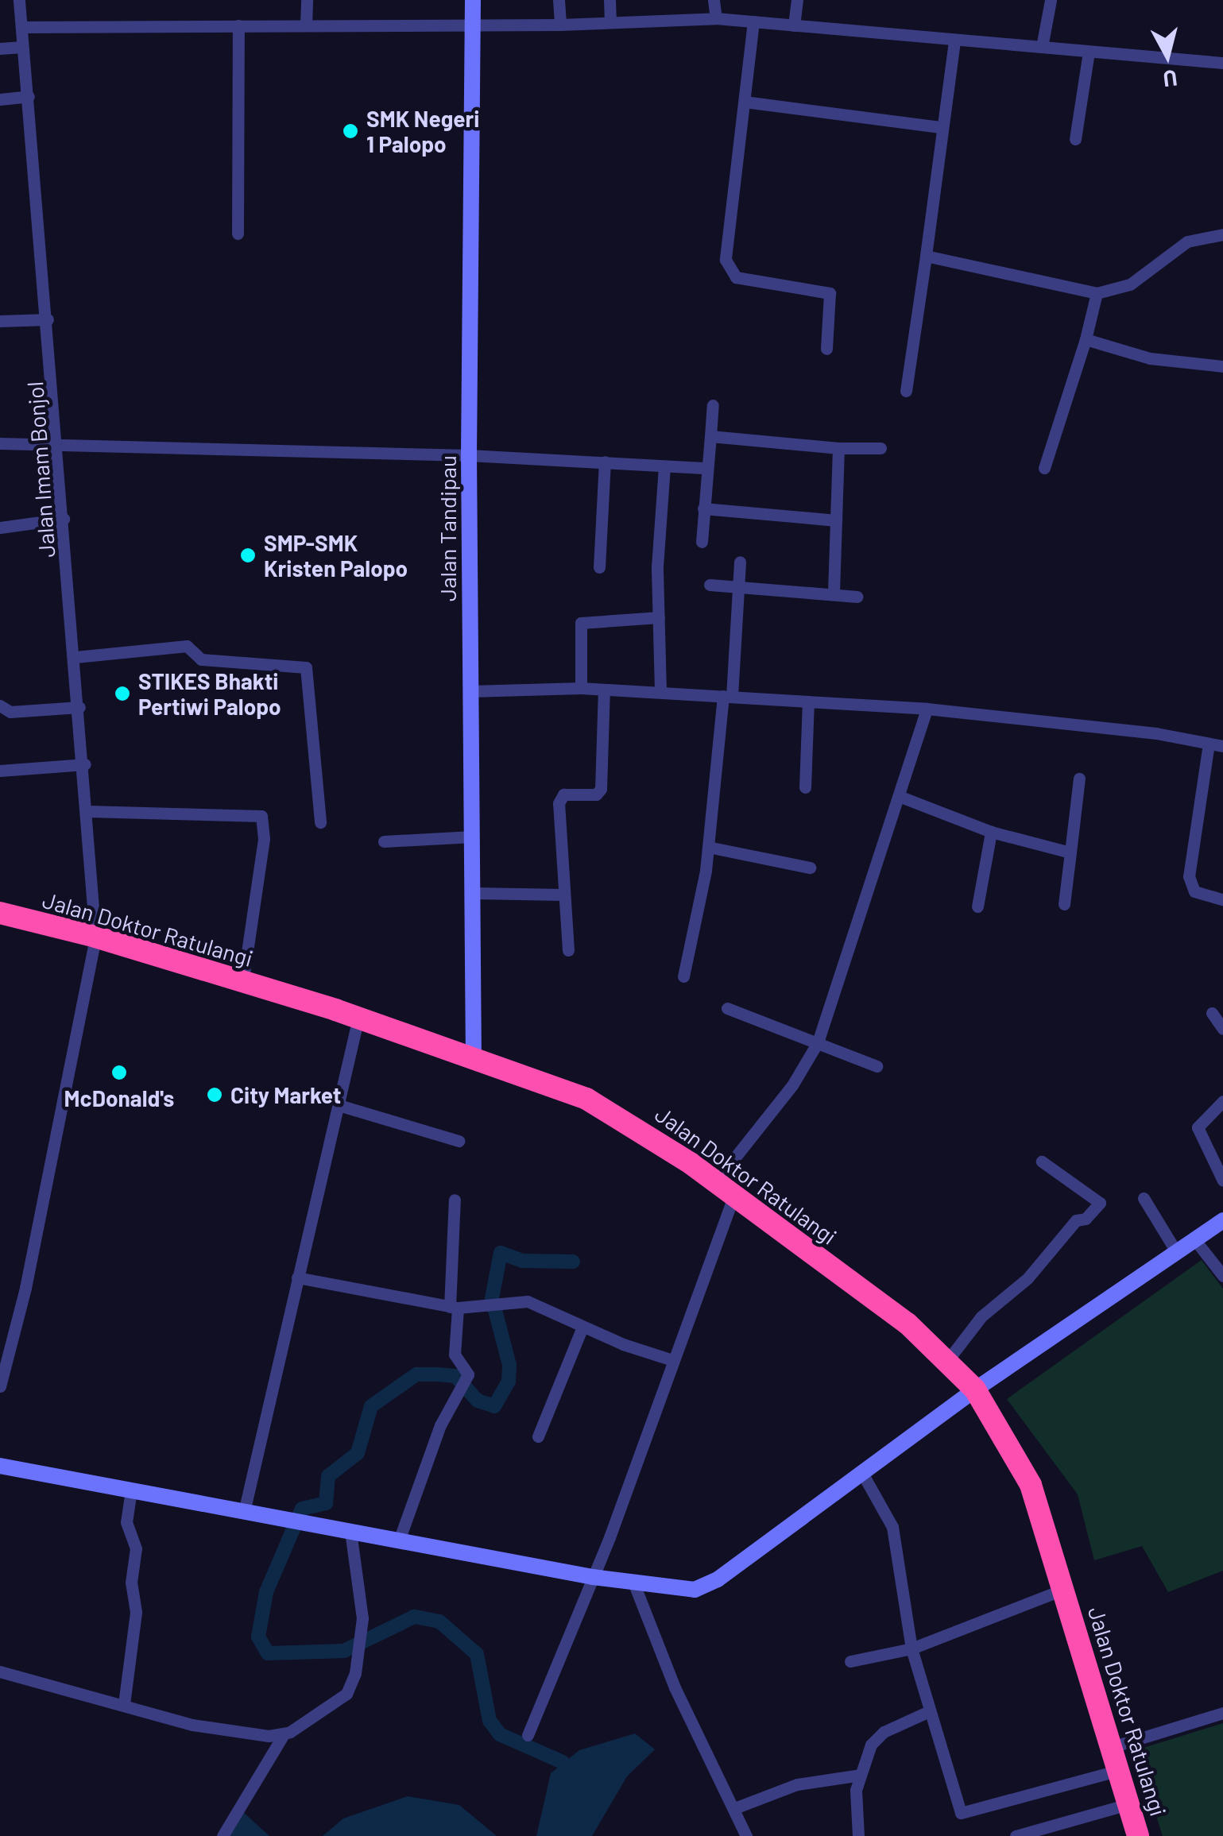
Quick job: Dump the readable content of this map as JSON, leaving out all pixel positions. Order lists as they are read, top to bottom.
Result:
{
  "streets": {
    "highway": ["Jalan Doktor Ratulangi"],
    "street": ["Jalan Imam Bonjol", "Jalan Tandipau"]
  },
  "crossings": [
    ["Jalan Imam Bonjol", "Jalan Doktor Ratulangi"],
    ["Jalan Tandipau", "Jalan Doktor Ratulangi"]
  ],
  "places": [
    "SMK Negeri 1 Palopo",
    "SMP-SMK Kristen Palopo",
    "STIKES Bhakti Pertiwi Palopo",
    "McDonald's",
    "City Market"
  ],
  "north": "bottom"
}
